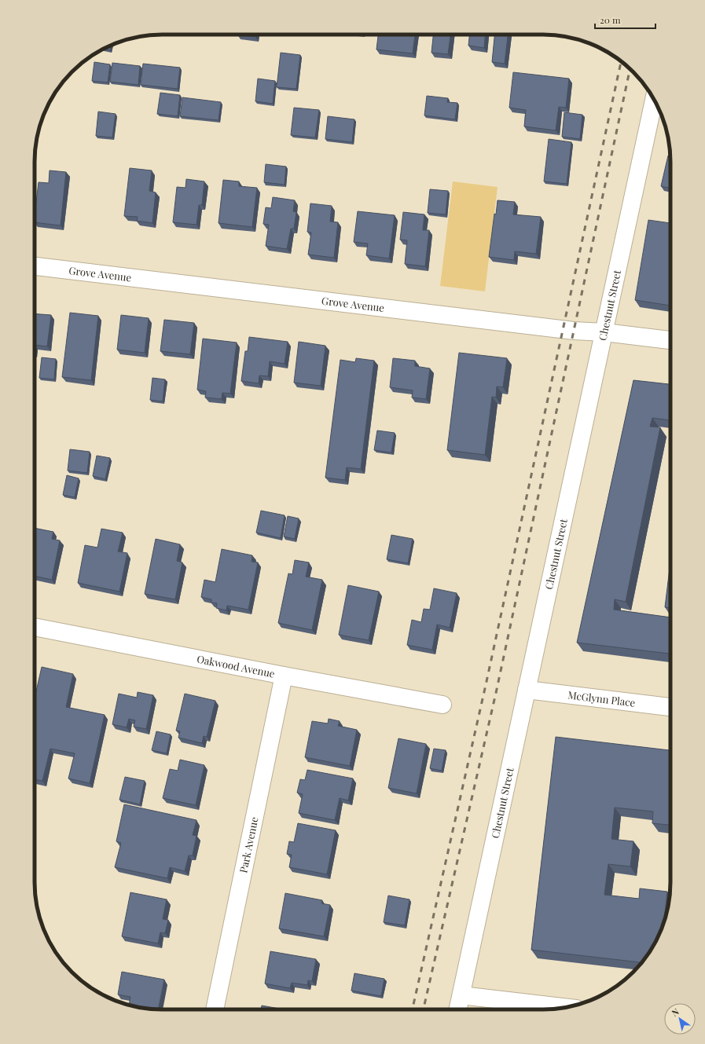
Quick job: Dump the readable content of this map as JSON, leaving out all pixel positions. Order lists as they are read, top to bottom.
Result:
{
  "streets": {
    "street": [
      "Grove Avenue",
      "Chestnut Street",
      "Oakwood Avenue",
      "McGlynn Place",
      "Park Avenue"
    ]
  },
  "crossings": [
    ["Grove Avenue", "Chestnut Street"],
    ["Chestnut Street", "McGlynn Place"],
    ["Oakwood Avenue", "Park Avenue"]
  ],
  "scale_bar": "20 m",
  "north": "top left"
}
